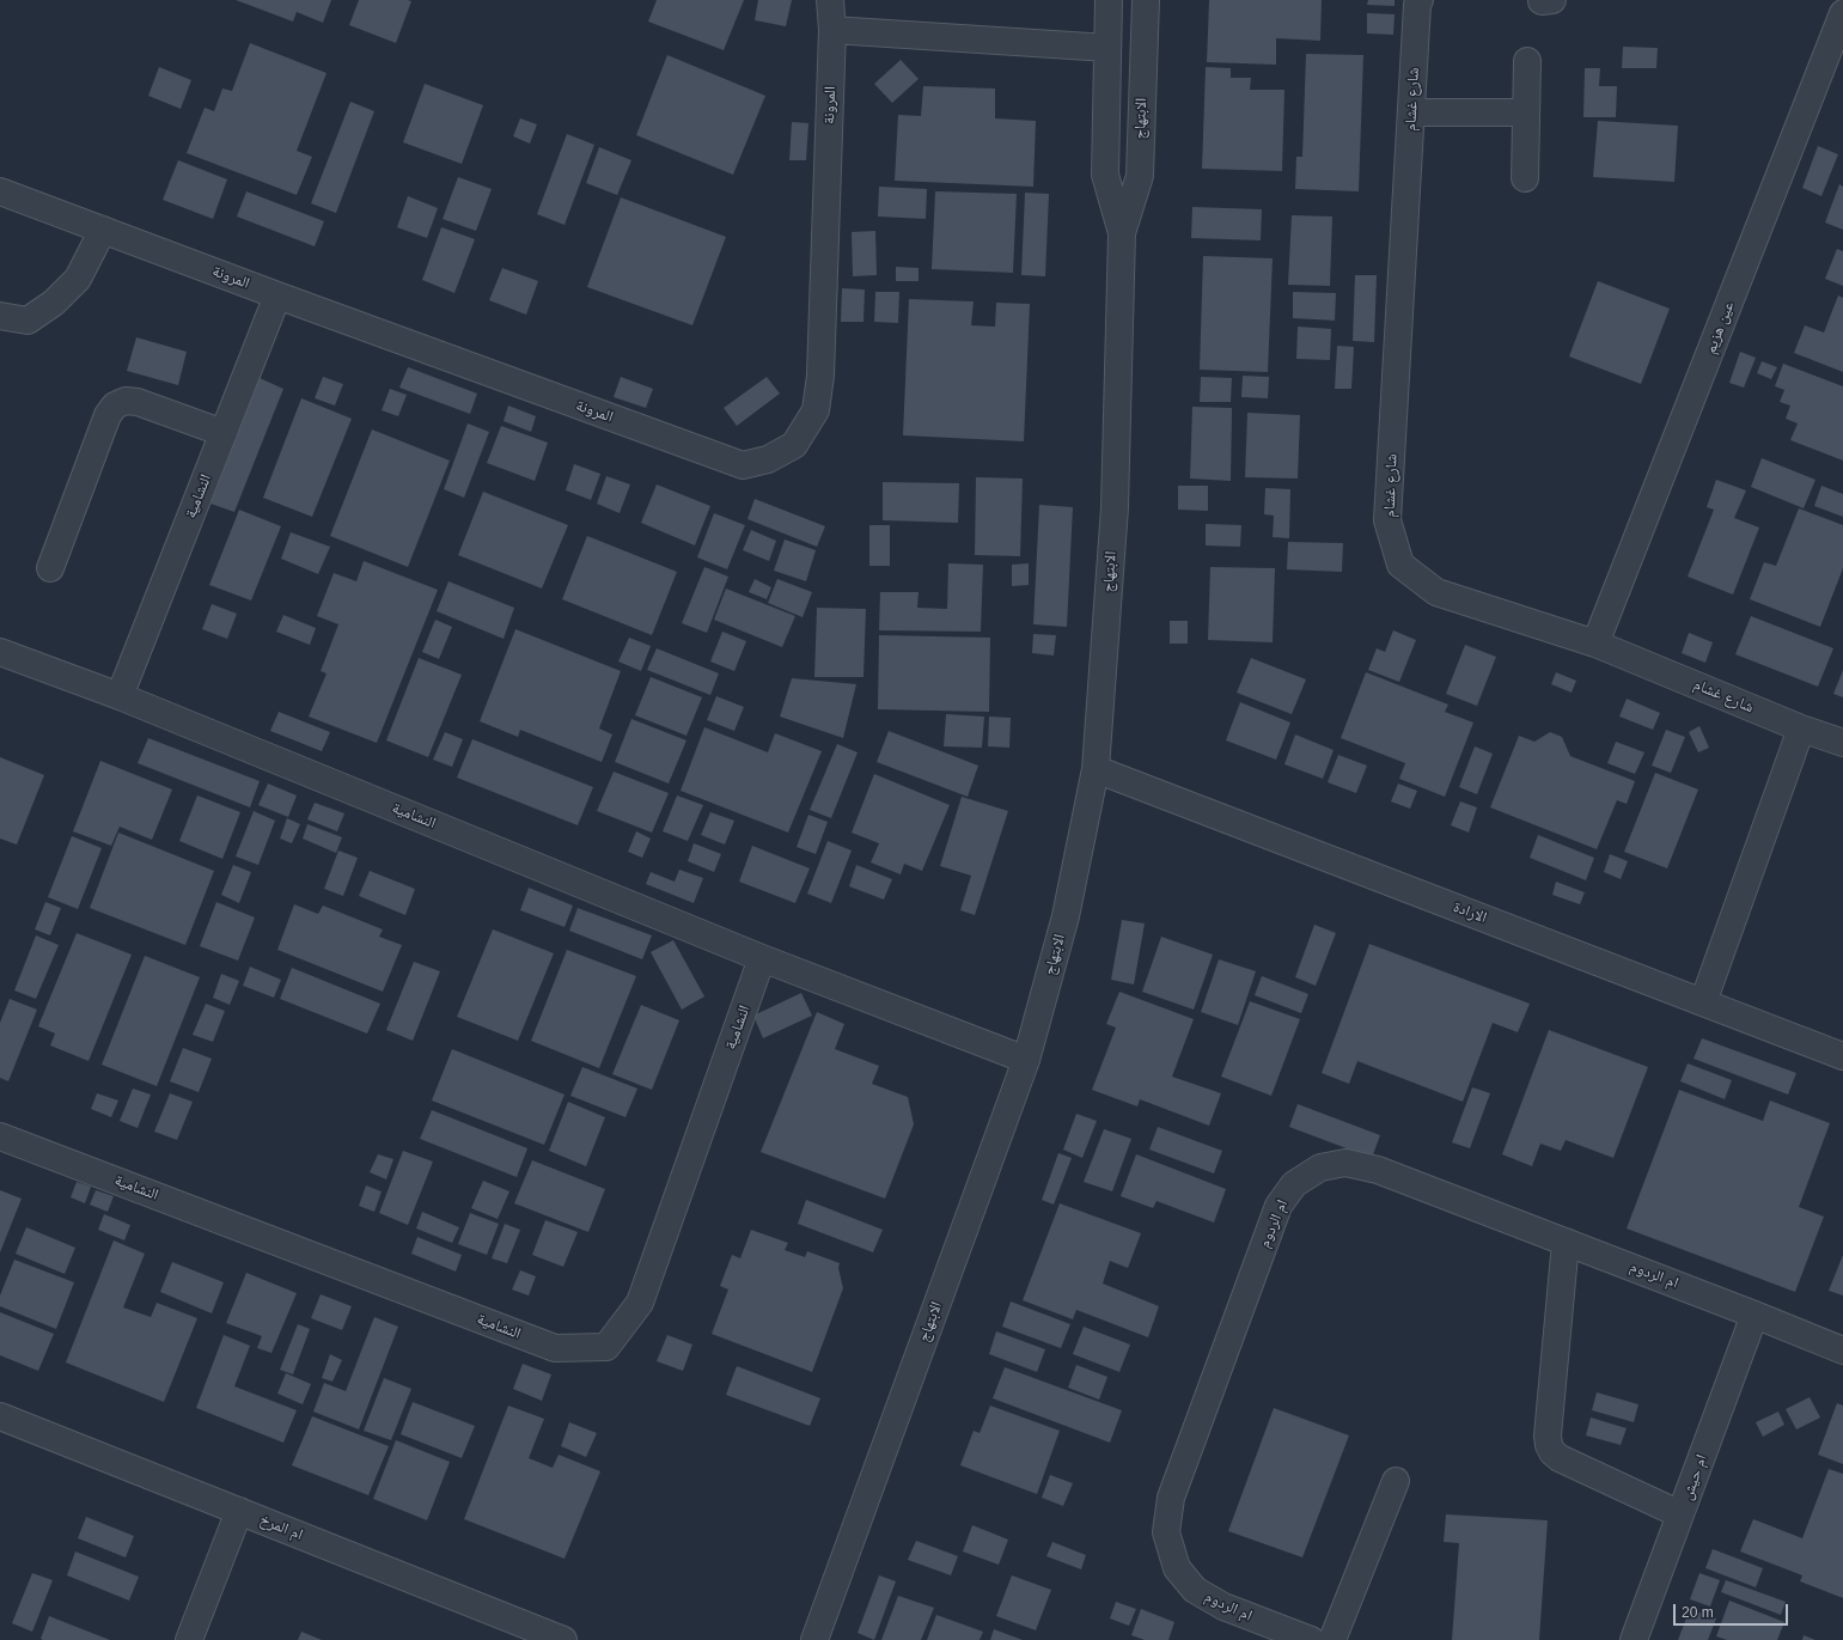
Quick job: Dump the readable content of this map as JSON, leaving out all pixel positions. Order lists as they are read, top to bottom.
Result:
{
  "streets": {
    "street": [
      "شارع غشام",
      "المرونة",
      "الابتهاج",
      "عين هزيم",
      "النشامية",
      "الارادة",
      "ام الردوم",
      "ام حيش",
      "ام المرخ"
    ]
  },
  "crossings": [
    ["شارع غشام", "عين هزيم"],
    ["المرونة", "النشامية"],
    ["الابتهاج", "النشامية"],
    ["الابتهاج", "الارادة"],
    ["ام الردوم", "ام حيش"]
  ],
  "scale_bar": "20 m"
}
